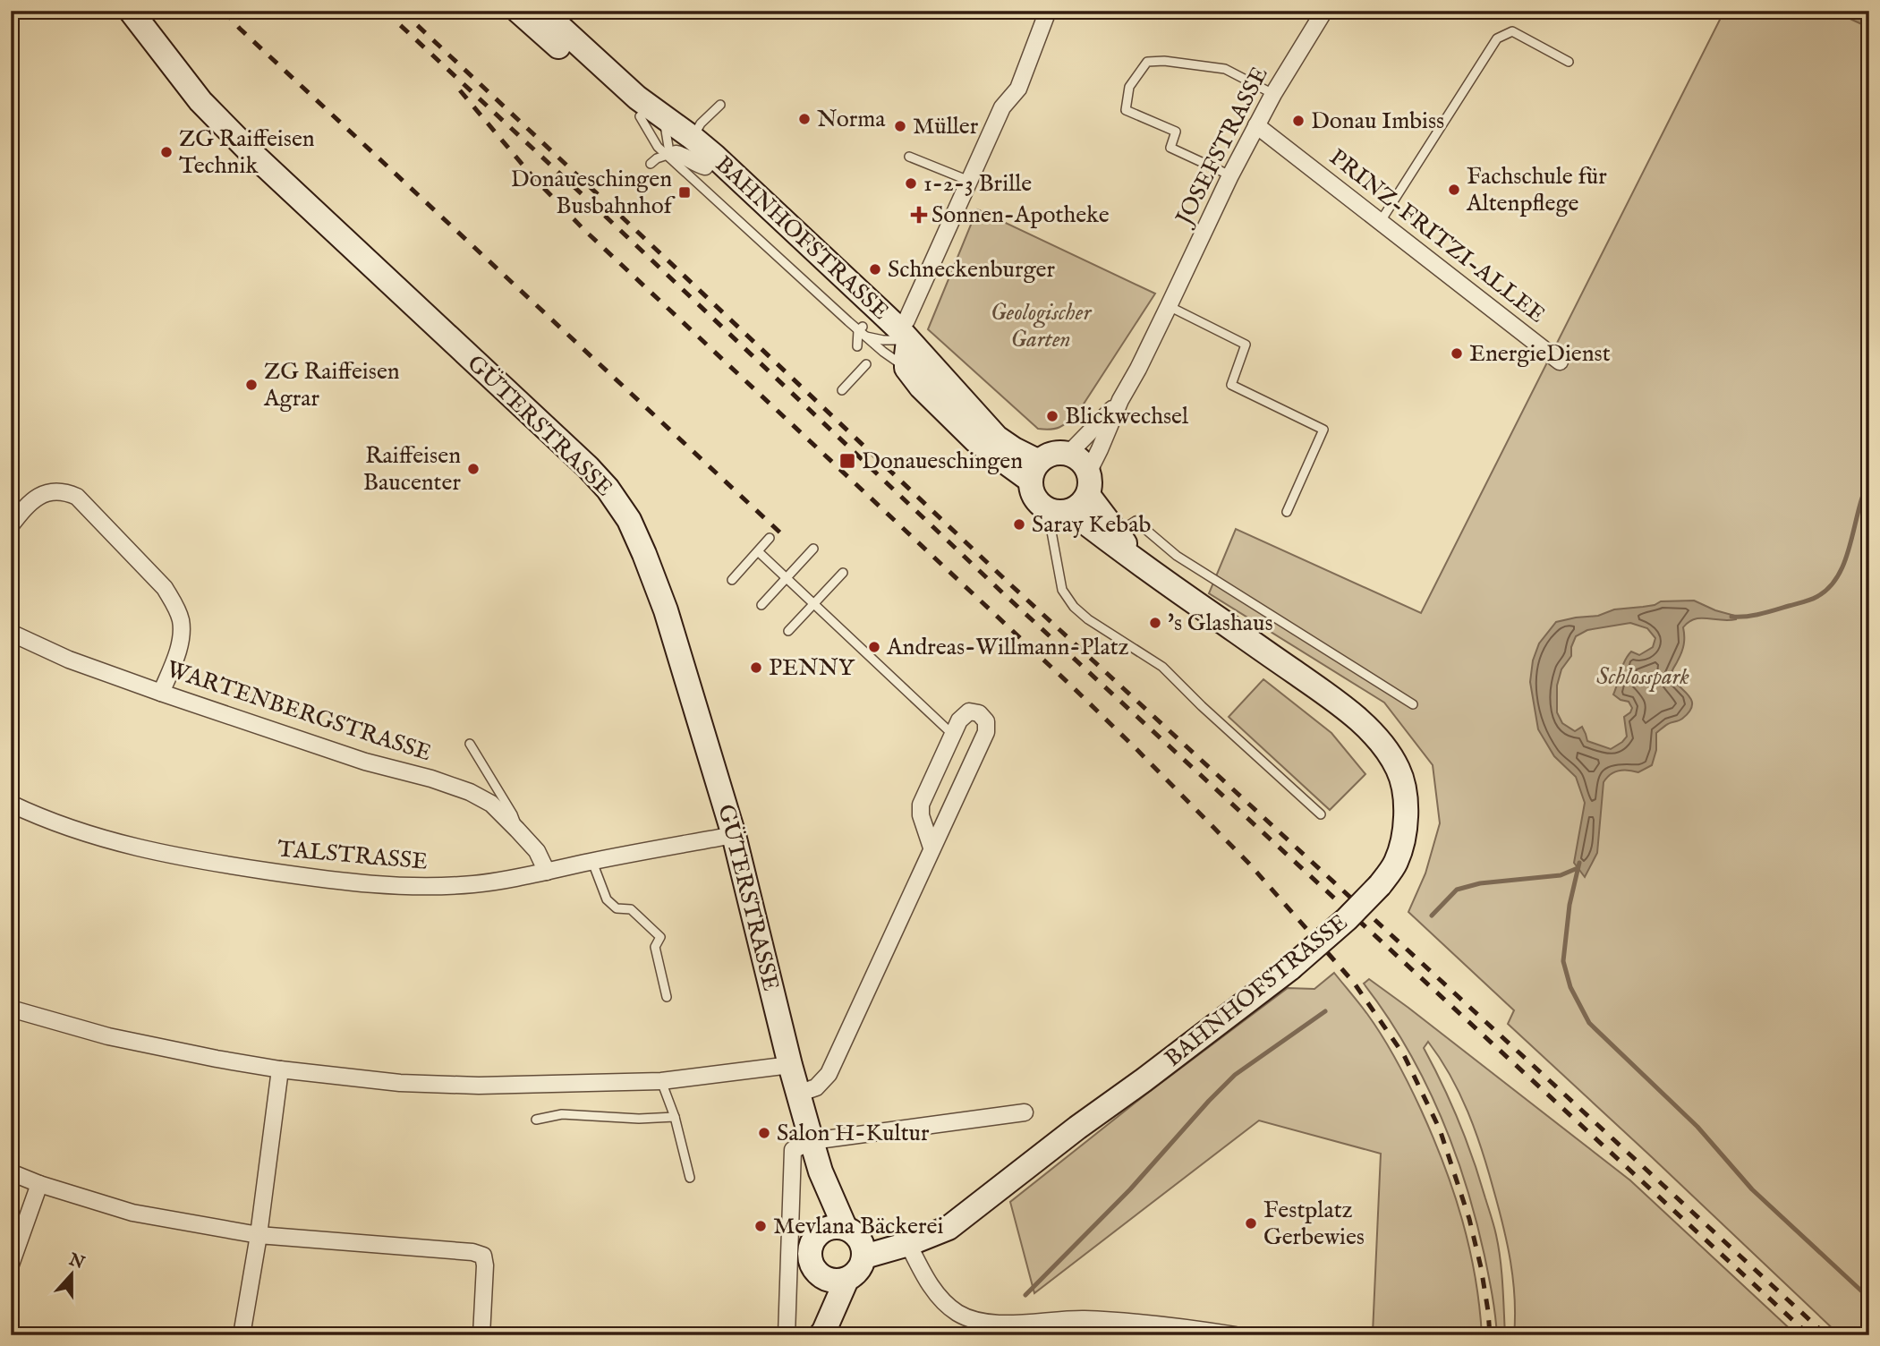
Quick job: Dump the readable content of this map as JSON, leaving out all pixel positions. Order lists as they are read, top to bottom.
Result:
{
  "streets": {
    "main road": ["BAHNHOFSTRASSE", "GÜTERSTRASSE"],
    "street": [
      "JOSEFSTRASSE",
      "PRINZ-FRITZI-ALLEE",
      "WARTENBERGSTRASSE",
      "TALSTRASSE"
    ]
  },
  "crossings": [
    ["JOSEFSTRASSE", "PRINZ-FRITZI-ALLEE"],
    ["JOSEFSTRASSE", "BAHNHOFSTRASSE"],
    ["BAHNHOFSTRASSE", "GÜTERSTRASSE"],
    ["GÜTERSTRASSE", "TALSTRASSE"],
    ["WARTENBERGSTRASSE", "TALSTRASSE"]
  ],
  "parks": ["Geologischer Garten", "Schlosspark"],
  "places": {
    "other": [
      "Norma",
      "Donau Imbiss",
      "Müller",
      "ZG Raiffeisen Technik",
      "1-2-3 Brille",
      "Fachschule für Altenpflege",
      "Schneckenburger",
      "EnergieDienst",
      "ZG Raiffeisen Agrar",
      "Blickwechsel",
      "Raiffeisen Baucenter",
      "Saray Kebab",
      "'s Glashaus",
      "Andreas-Willmann-Platz",
      "PENNY",
      "Salon H-Kultur",
      "Festplatz Gerbewies",
      "Mevlana Bäckerei"
    ],
    "transit": ["Donaueschingen Busbahnhof", "Donaueschingen"],
    "health": ["Sonnen-Apotheke"]
  },
  "north": "top"
}
